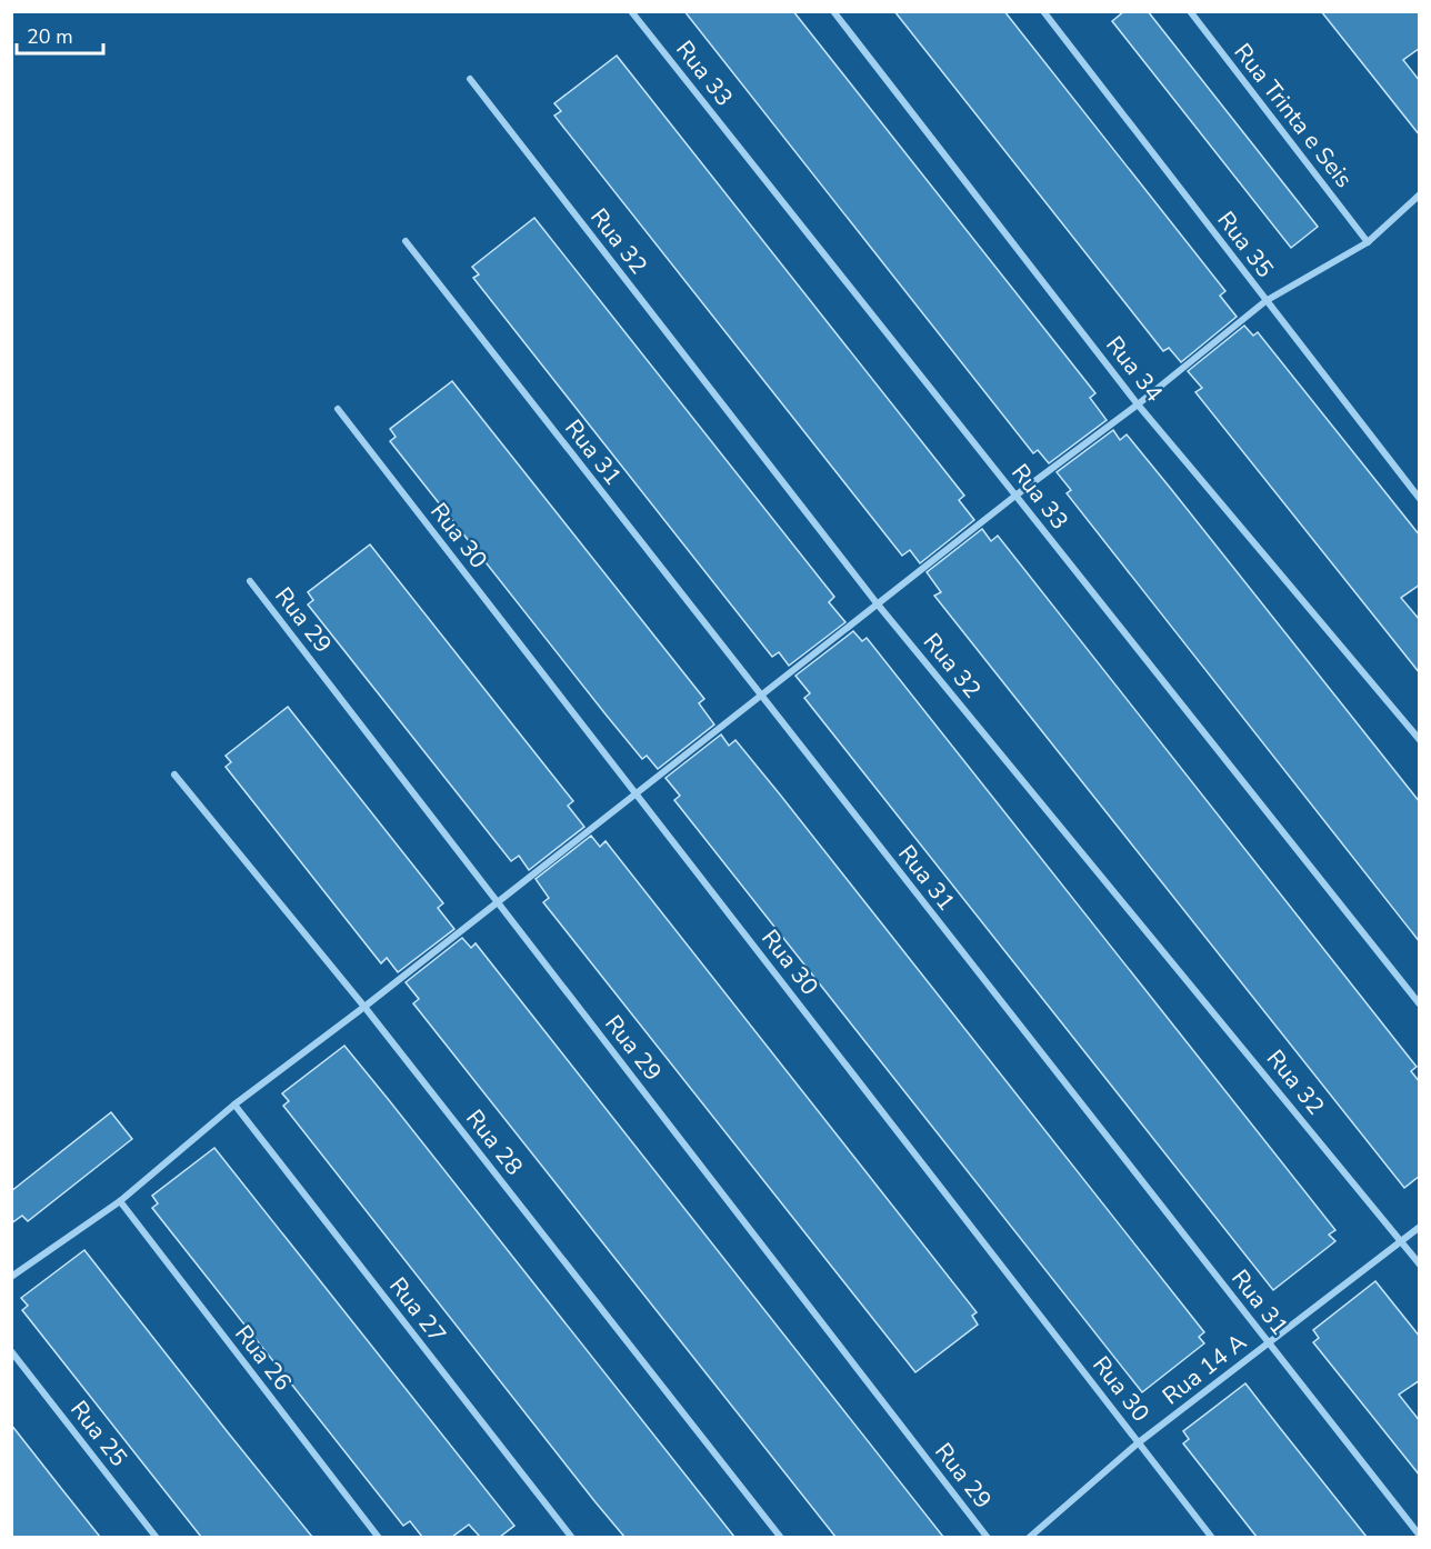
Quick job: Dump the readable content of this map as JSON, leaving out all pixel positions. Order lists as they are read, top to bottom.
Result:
{
  "streets": {
    "street": [
      "Rua 33",
      "Rua Trinta e Seis",
      "Rua 32",
      "Rua 35",
      "Rua 34",
      "Rua 31",
      "Rua 30",
      "Rua 29",
      "Rua 28",
      "Rua 27",
      "Rua 26",
      "Rua 14 A",
      "Rua 25"
    ]
  },
  "crossings": [
    ["Rua 32", "Rua 14 A"],
    ["Rua 31", "Rua 14 A"],
    ["Rua 30", "Rua 14 A"]
  ],
  "scale_bar": "20 m"
}
